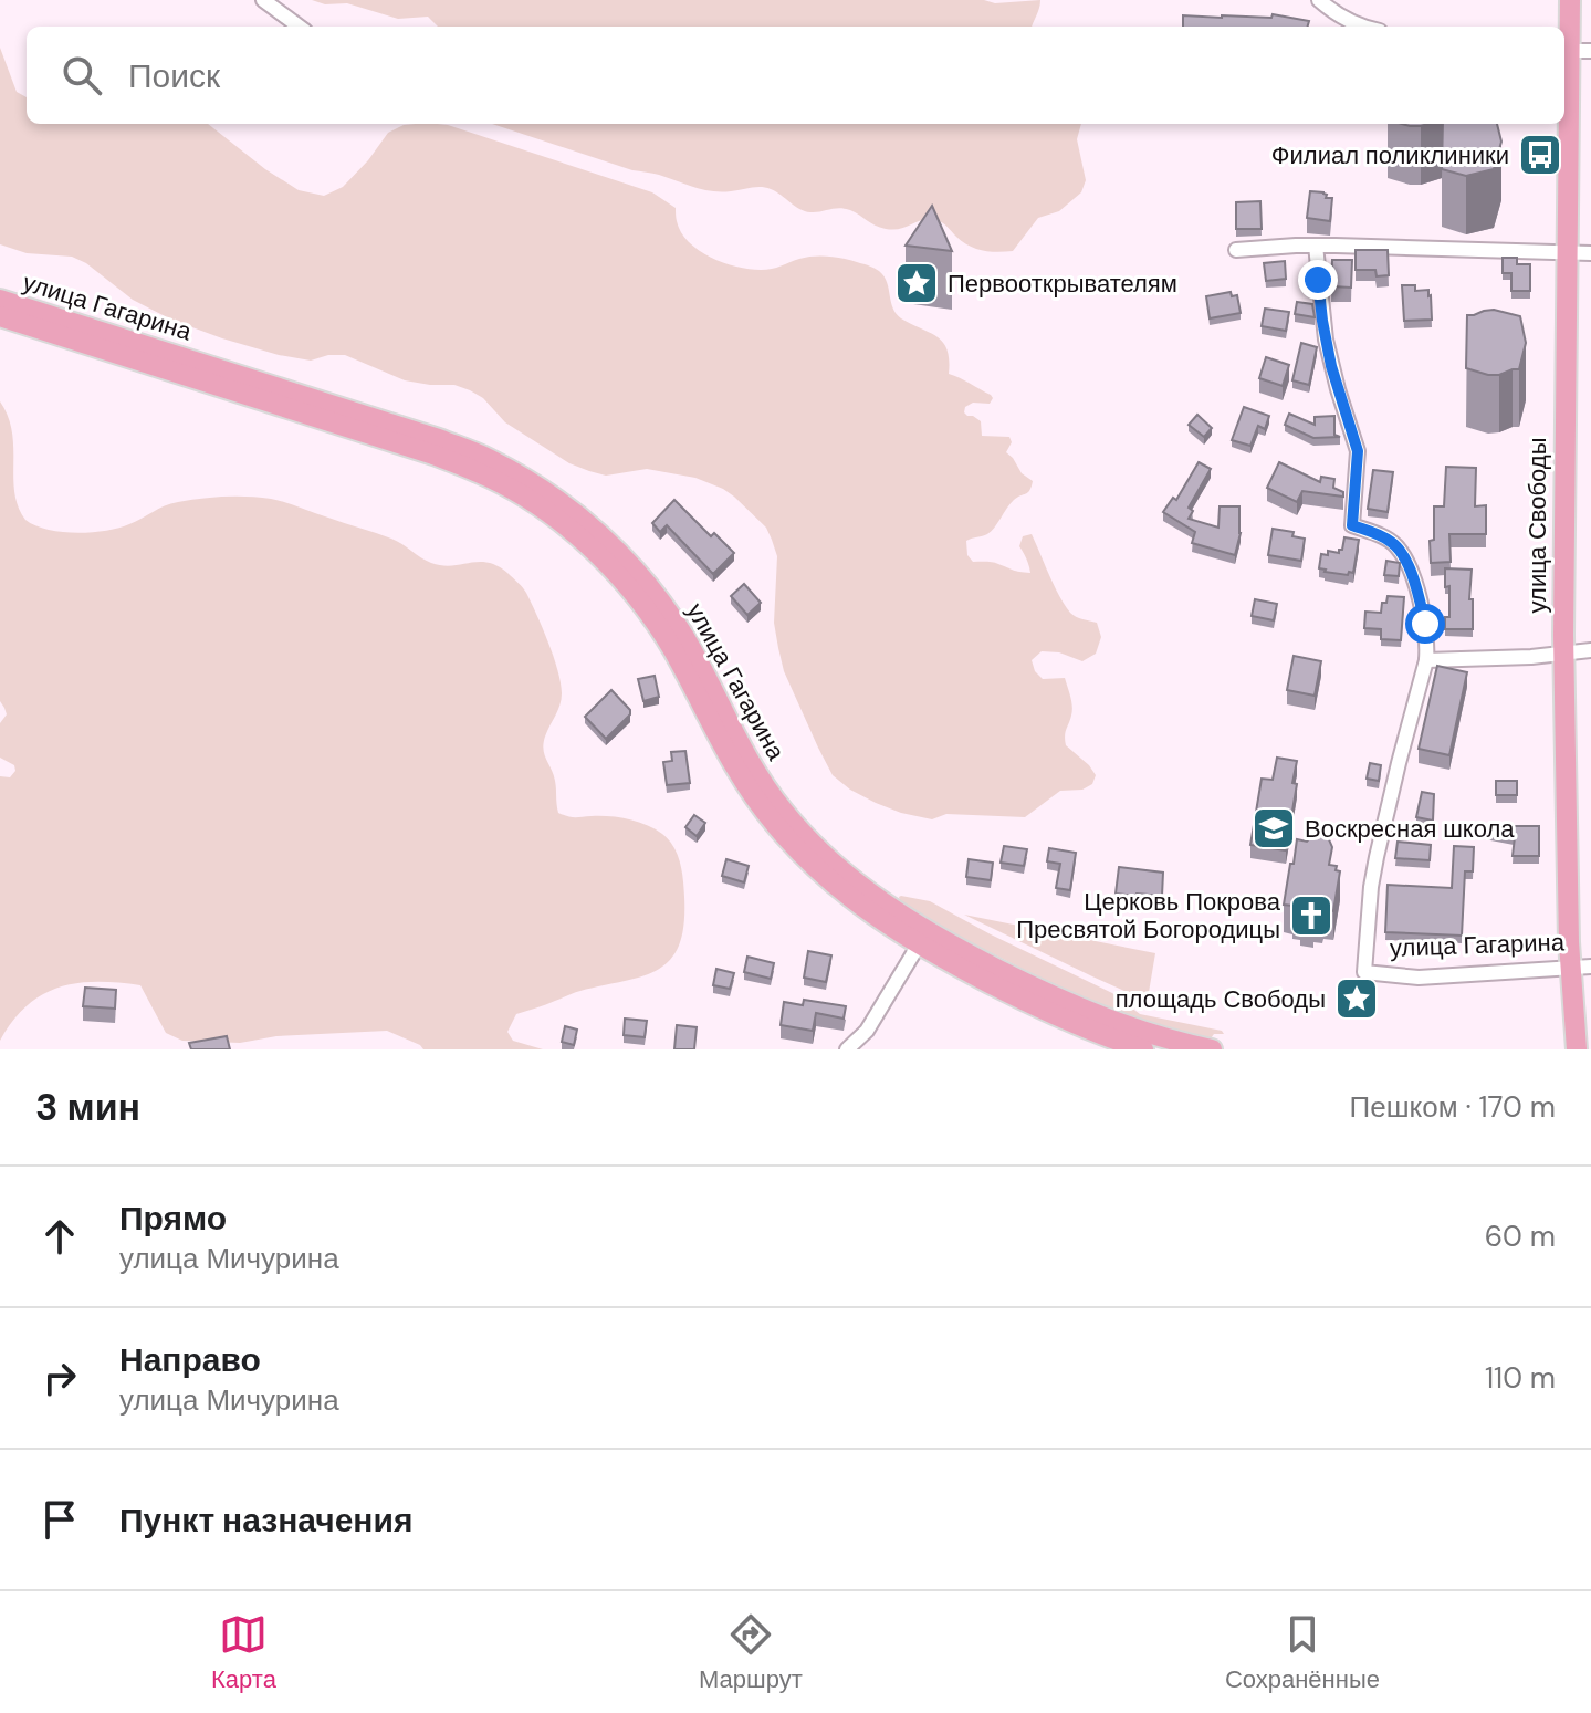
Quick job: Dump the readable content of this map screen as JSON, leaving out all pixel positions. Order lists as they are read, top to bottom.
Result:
{
  "streets": {
    "main road": ["улица Гагарина", "улица Свободы"]
  },
  "crossings": [
    ["улица Гагарина", "улица Свободы"]
  ],
  "places": {
    "bus stop": ["Филиал поликлиники"],
    "place": ["Первооткрывателям", "площадь Свободы"],
    "school or university": ["Воскресная школа"],
    "church": ["Церковь Покрова Пресвятой Богородицы"]
  },
  "page": {
    "search": "Поиск",
    "heading": ["3 мин", "Пешком · 170 m"],
    "list": [
      ["Прямо", "улица Мичурина", "60 m"],
      ["Направо", "улица Мичурина", "110 m"],
      "Пункт назначения"
    ],
    "nav": ["Карта", "Маршрут", "Сохранённые"]
  }
}
